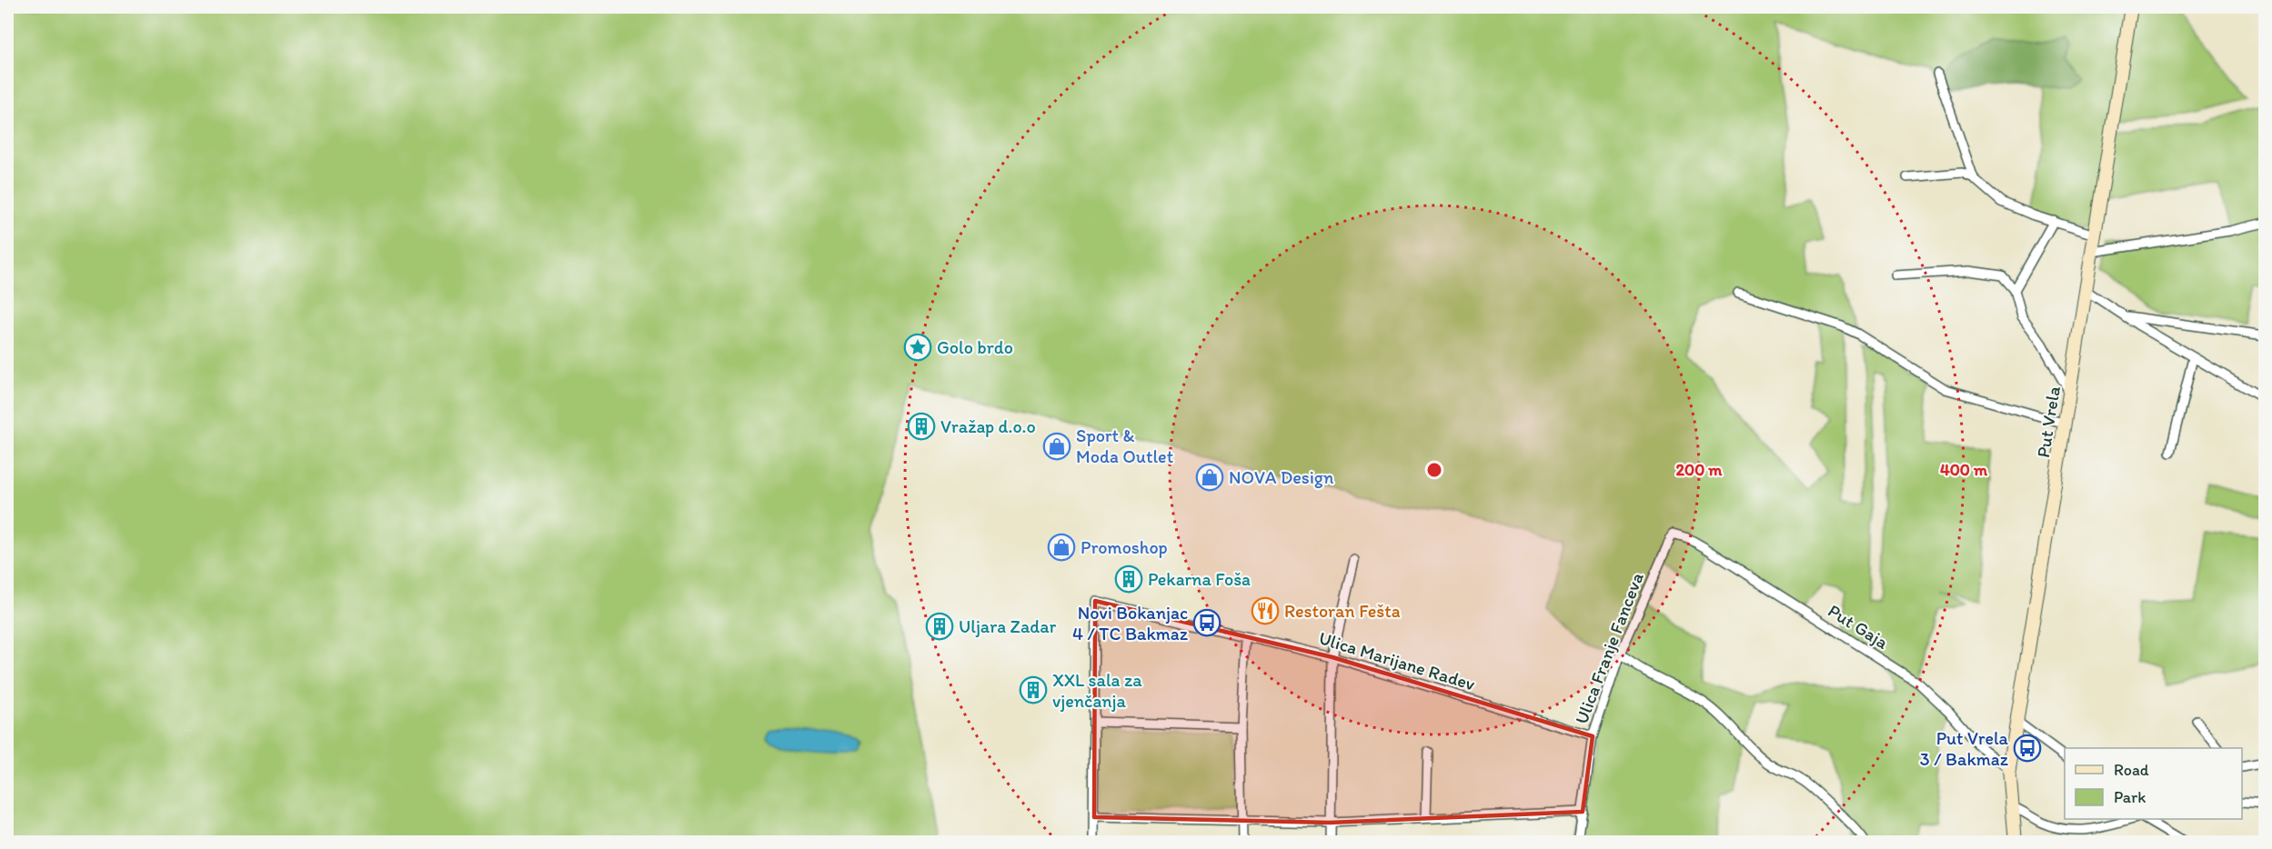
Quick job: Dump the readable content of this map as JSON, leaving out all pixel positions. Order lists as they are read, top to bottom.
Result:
{
  "streets": {
    "main road": ["Put Vrela"],
    "street": ["Put Gaja", "Ulica Franje Fanceva", "Ulica Marijane Radev"]
  },
  "crossings": [
    ["Put Vrela", "Put Gaja"],
    ["Put Gaja", "Ulica Franje Fanceva"],
    ["Ulica Franje Fanceva", "Ulica Marijane Radev"]
  ],
  "places": {
    "place": ["Golo brdo"],
    "building": [
      "Vražap d.o.o",
      "Pekarna Foša",
      "Uljara Zadar",
      "XXL sala za vjenčanja"
    ],
    "shop": ["Sport & Moda Outlet", "NOVA Design", "Promoshop"],
    "restaurant": ["Restoran Fešta"],
    "bus stop": ["Novi Bokanjac 4 / TC Bakmaz", "Put Vrela 3 / Bakmaz"]
  },
  "legend": ["Road", "Park"],
  "rings": ["200 m", "400 m"]
}
